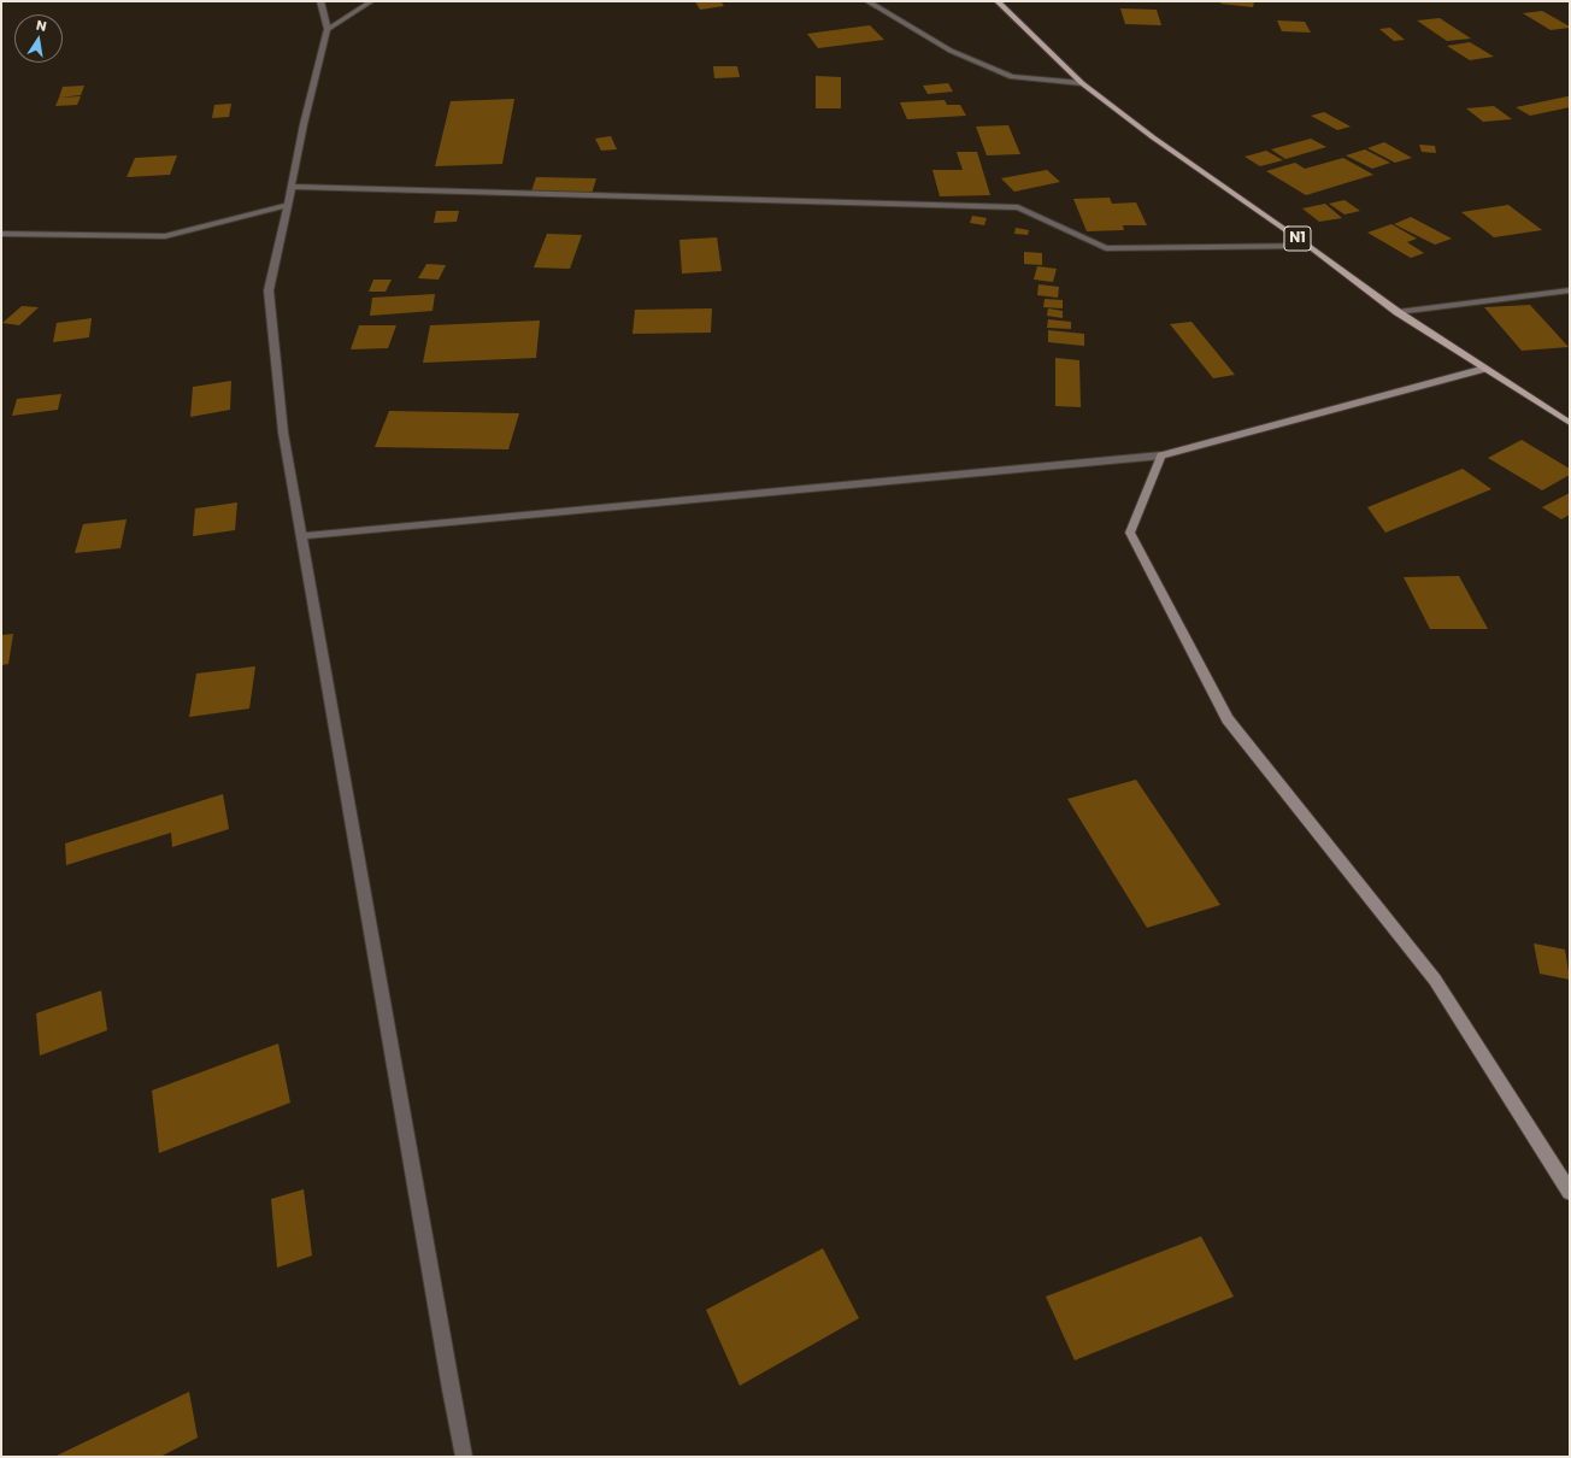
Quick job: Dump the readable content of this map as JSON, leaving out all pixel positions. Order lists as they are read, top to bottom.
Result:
{
  "streets": {
    "main road": ["N1"]
  },
  "north": "top"
}
